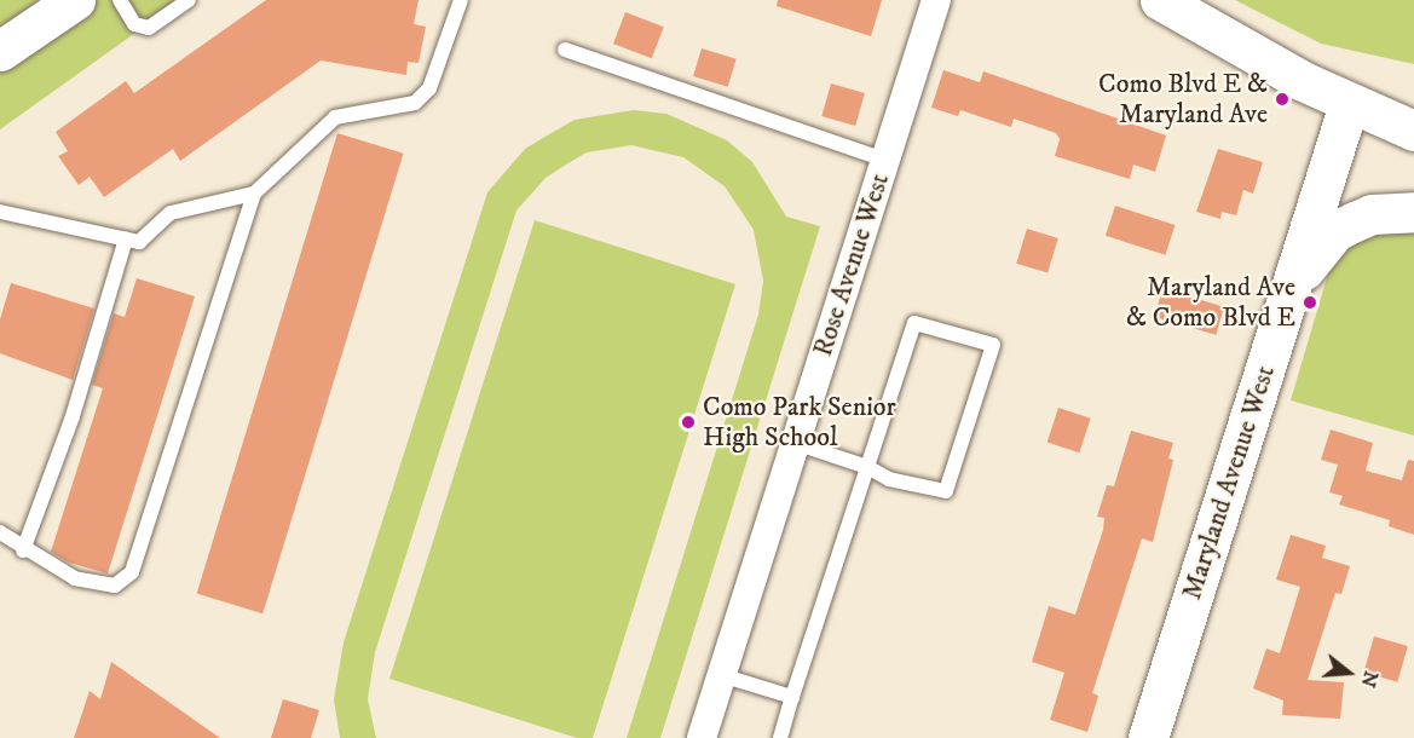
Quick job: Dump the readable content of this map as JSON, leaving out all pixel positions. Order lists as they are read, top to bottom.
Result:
{
  "streets": {
    "street": ["Rose Avenue West", "Maryland Avenue West"]
  },
  "places": ["Como Blvd E & Maryland Ave", "Maryland Ave & Como Blvd E", "Como Park Senior High School"],
  "north": "right"
}
